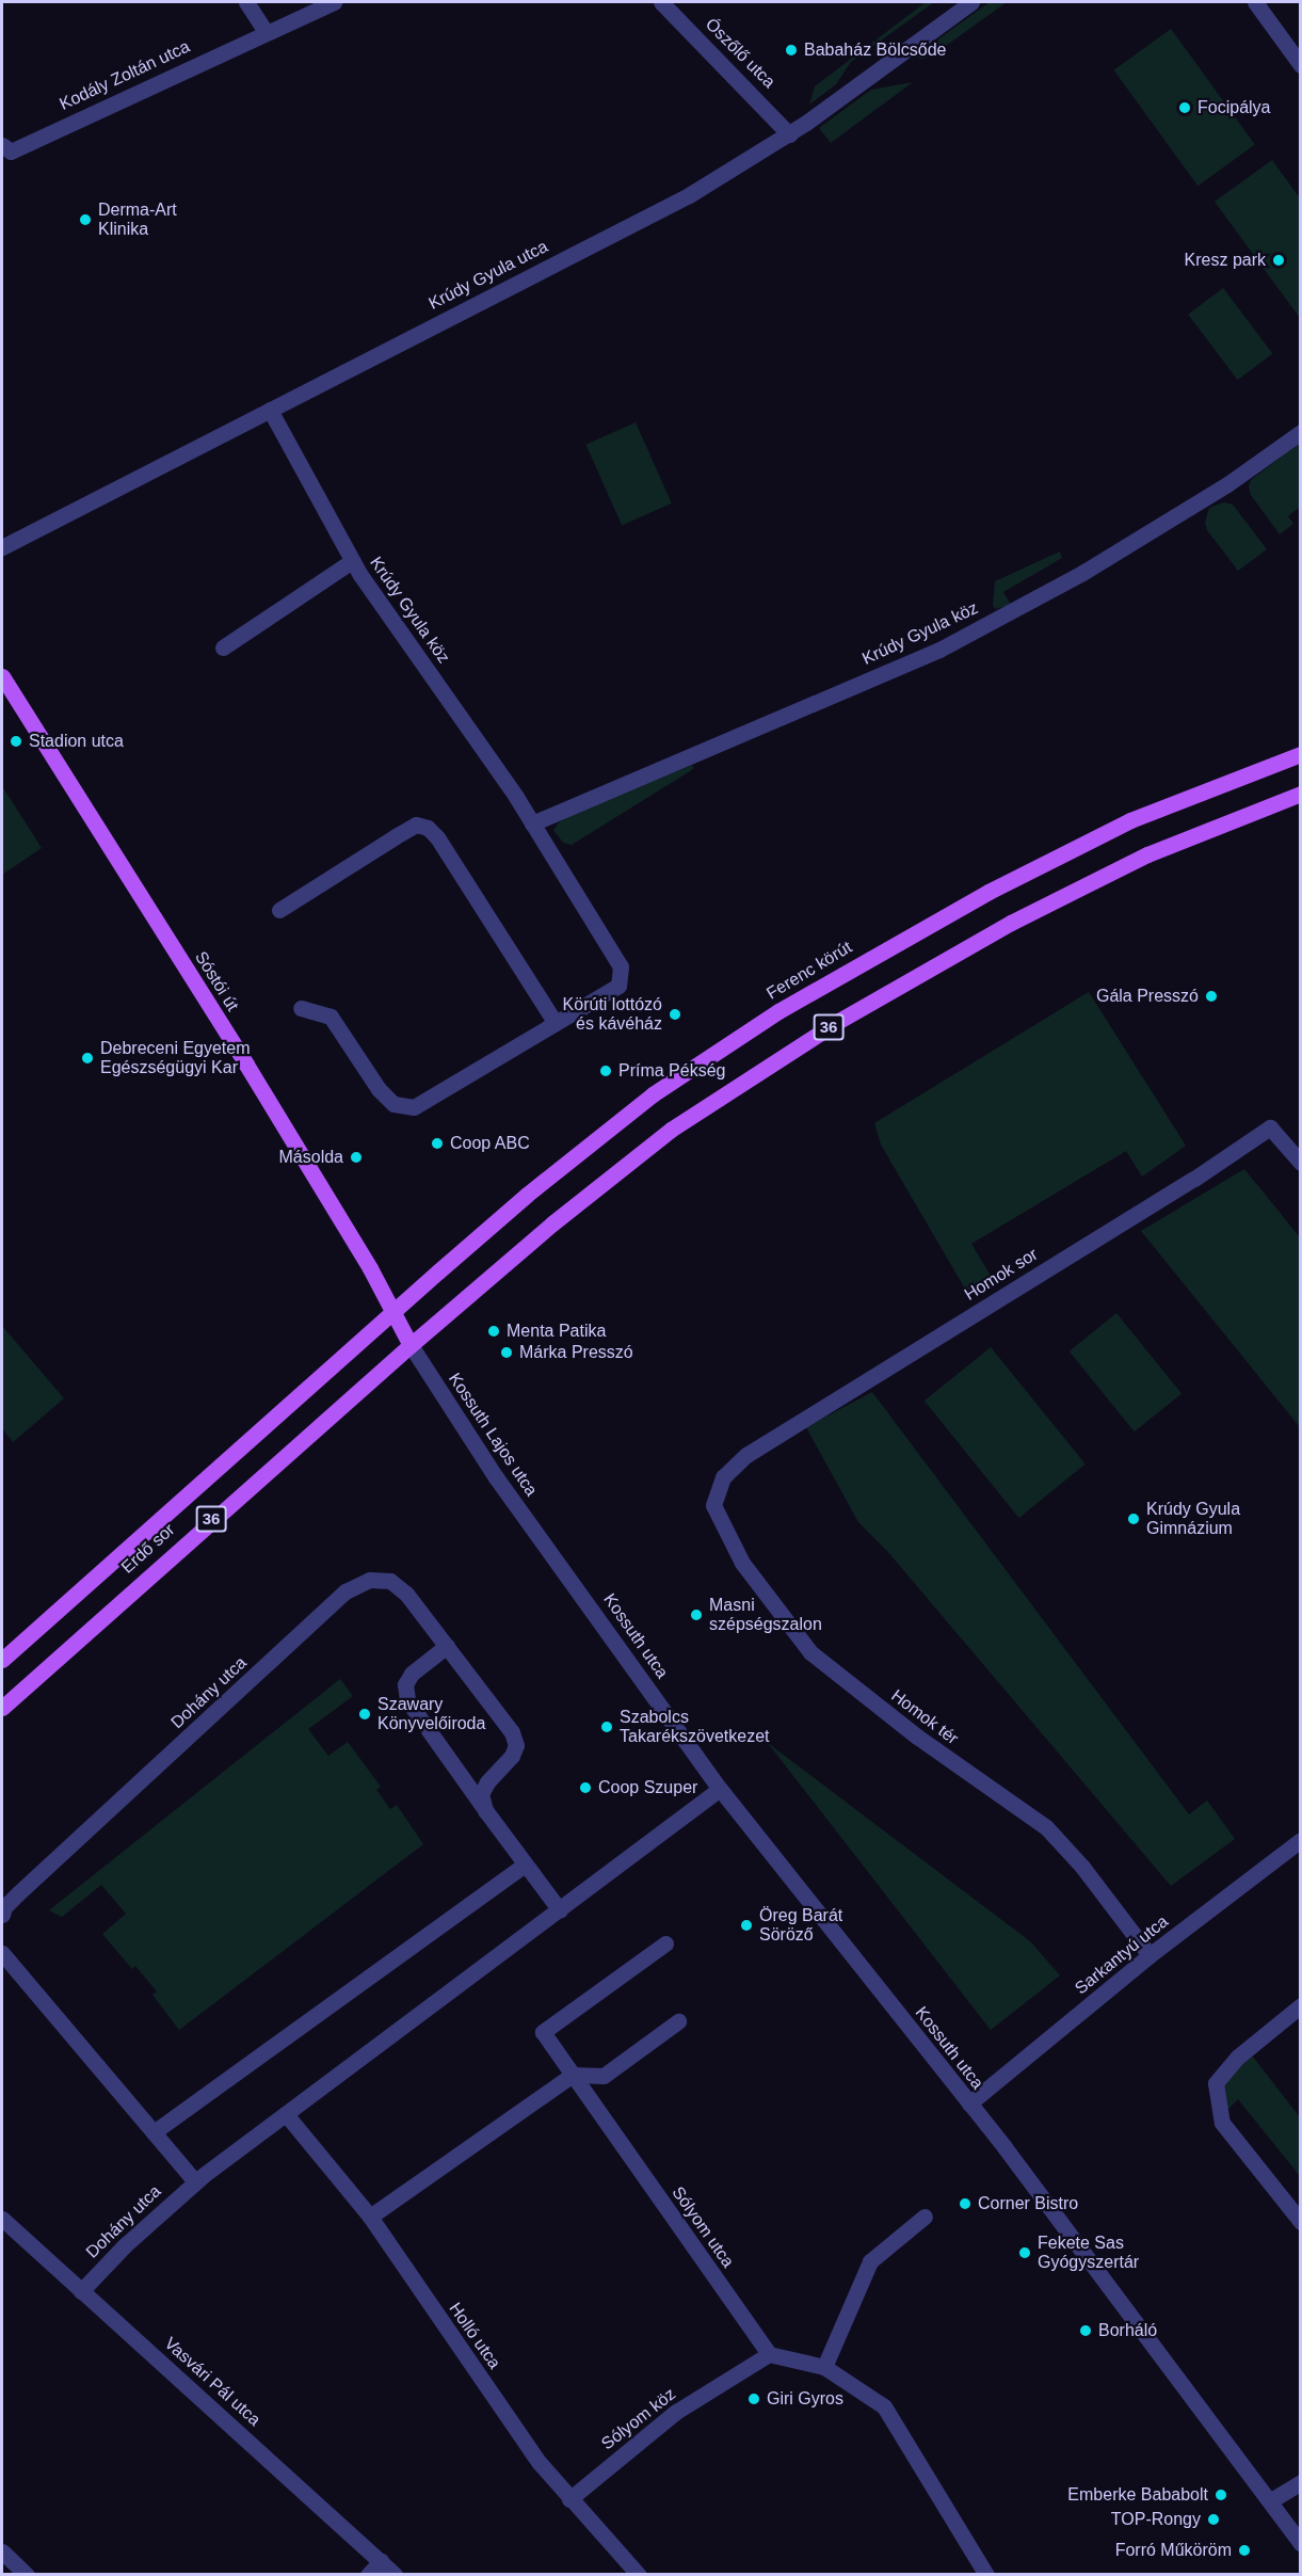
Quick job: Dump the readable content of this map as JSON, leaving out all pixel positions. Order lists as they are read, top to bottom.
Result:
{
  "streets": {
    "main road": [
      "Ferenc körút",
      "Sóstói út",
      "36",
      "Kossuth Lajos utca",
      "Erdő sor"
    ],
    "street": [
      "Ószőlő utca",
      "Kodály Zoltán utca",
      "Krúdy Gyula utca",
      "Krúdy Gyula köz",
      "Homok sor",
      "Kossuth utca",
      "Dohány utca",
      "Homok tér",
      "Sarkantyú utca",
      "Sólyom utca",
      "Holló utca",
      "Vasvári Pál utca",
      "Sólyom köz"
    ]
  },
  "crossings": [
    ["Ószőlő utca", "Krúdy Gyula utca"],
    ["Krúdy Gyula utca", "Krúdy Gyula köz"],
    ["Ferenc körút", "Sóstói út"],
    ["Ferenc körút", "Kossuth Lajos utca"],
    ["Ferenc körút", "Erdő sor"],
    ["Sóstói út", "Kossuth Lajos utca"],
    ["Sóstói út", "Erdő sor"],
    ["36", "Kossuth Lajos utca"],
    ["36", "Erdő sor"],
    ["Homok sor", "Homok tér"],
    ["Kossuth Lajos utca", "Erdő sor"],
    ["Kossuth Lajos utca", "Kossuth utca"],
    ["Kossuth utca", "Dohány utca"],
    ["Kossuth utca", "Sarkantyú utca"],
    ["Dohány utca", "Holló utca"],
    ["Dohány utca", "Vasvári Pál utca"],
    ["Homok tér", "Sarkantyú utca"],
    ["Sólyom utca", "Sólyom köz"],
    ["Holló utca", "Sólyom köz"]
  ],
  "places": [
    "Babaház Bölcsőde",
    "Focipálya",
    "Derma-Art Klinika",
    "Kresz park",
    "Stadion utca",
    "Gála Presszó",
    "Körúti lottózó és kávéház",
    "Debreceni Egyetem Egészségügyi Kar",
    "Príma Pékség",
    "Coop ABC",
    "Másolda",
    "Menta Patika",
    "Márka Presszó",
    "Krúdy Gyula Gimnázium",
    "Masni szépségszalon",
    "Szawary Könyvelőiroda",
    "Szabolcs Takarékszövetkezet",
    "Coop Szuper",
    "Öreg Barát Söröző",
    "Corner Bistro",
    "Fekete Sas Gyógyszertár",
    "Borháló",
    "Giri Gyros",
    "Emberke Bababolt",
    "TOP-Rongy",
    "Forró Műköröm"
  ]
}
